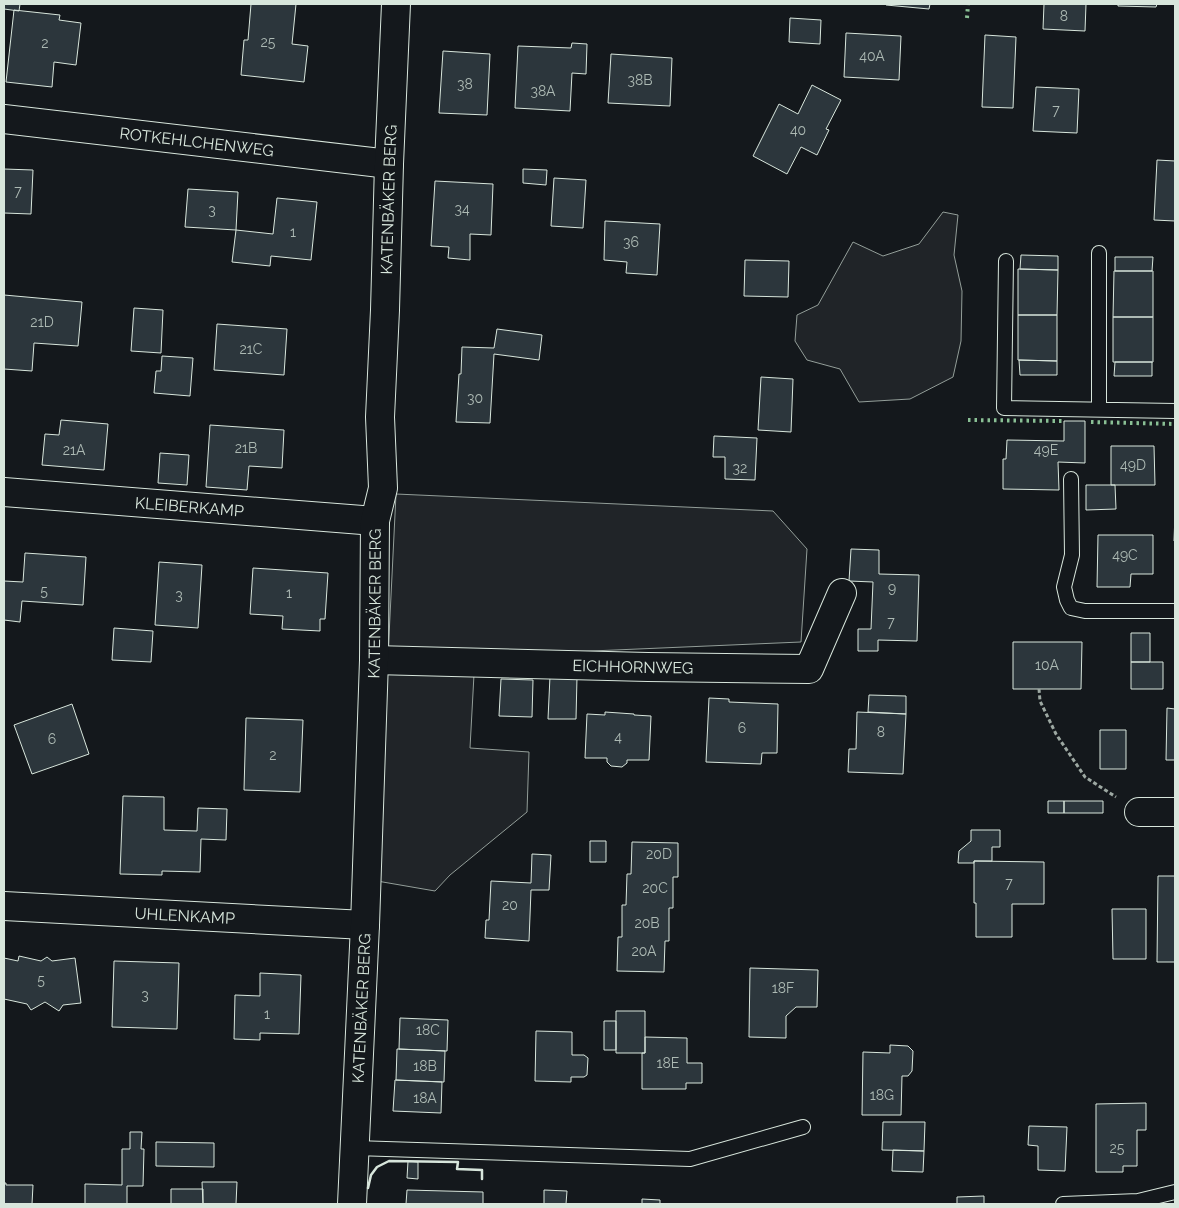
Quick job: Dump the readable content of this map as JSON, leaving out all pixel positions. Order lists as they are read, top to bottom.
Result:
{
  "streets": {
    "street": [
      "ROTKEHLCHENWEG",
      "KATENBÄKER BERG",
      "KLEIBERKAMP",
      "EICHHORNWEG",
      "UHLENKAMP"
    ]
  },
  "crossings": [
    ["ROTKEHLCHENWEG", "KATENBÄKER BERG"],
    ["KATENBÄKER BERG", "KLEIBERKAMP"],
    ["KATENBÄKER BERG", "EICHHORNWEG"],
    ["KATENBÄKER BERG", "UHLENKAMP"]
  ],
  "house_numbers": [
    "8",
    "25",
    "2",
    "40A",
    "38B",
    "38",
    "38A",
    "7",
    "40",
    "7",
    "34",
    "3",
    "1",
    "36",
    "21D",
    "21C",
    "30",
    "21B",
    "21A",
    "49E",
    "49D",
    "32",
    "49C",
    "9",
    "5",
    "1",
    "3",
    "7",
    "10A",
    "6",
    "8",
    "4",
    "6",
    "2",
    "20D",
    "7",
    "20C",
    "20",
    "20B",
    "20A",
    "5",
    "18F",
    "3",
    "1",
    "18C",
    "18E",
    "18B",
    "18G",
    "18A",
    "25"
  ]
}
